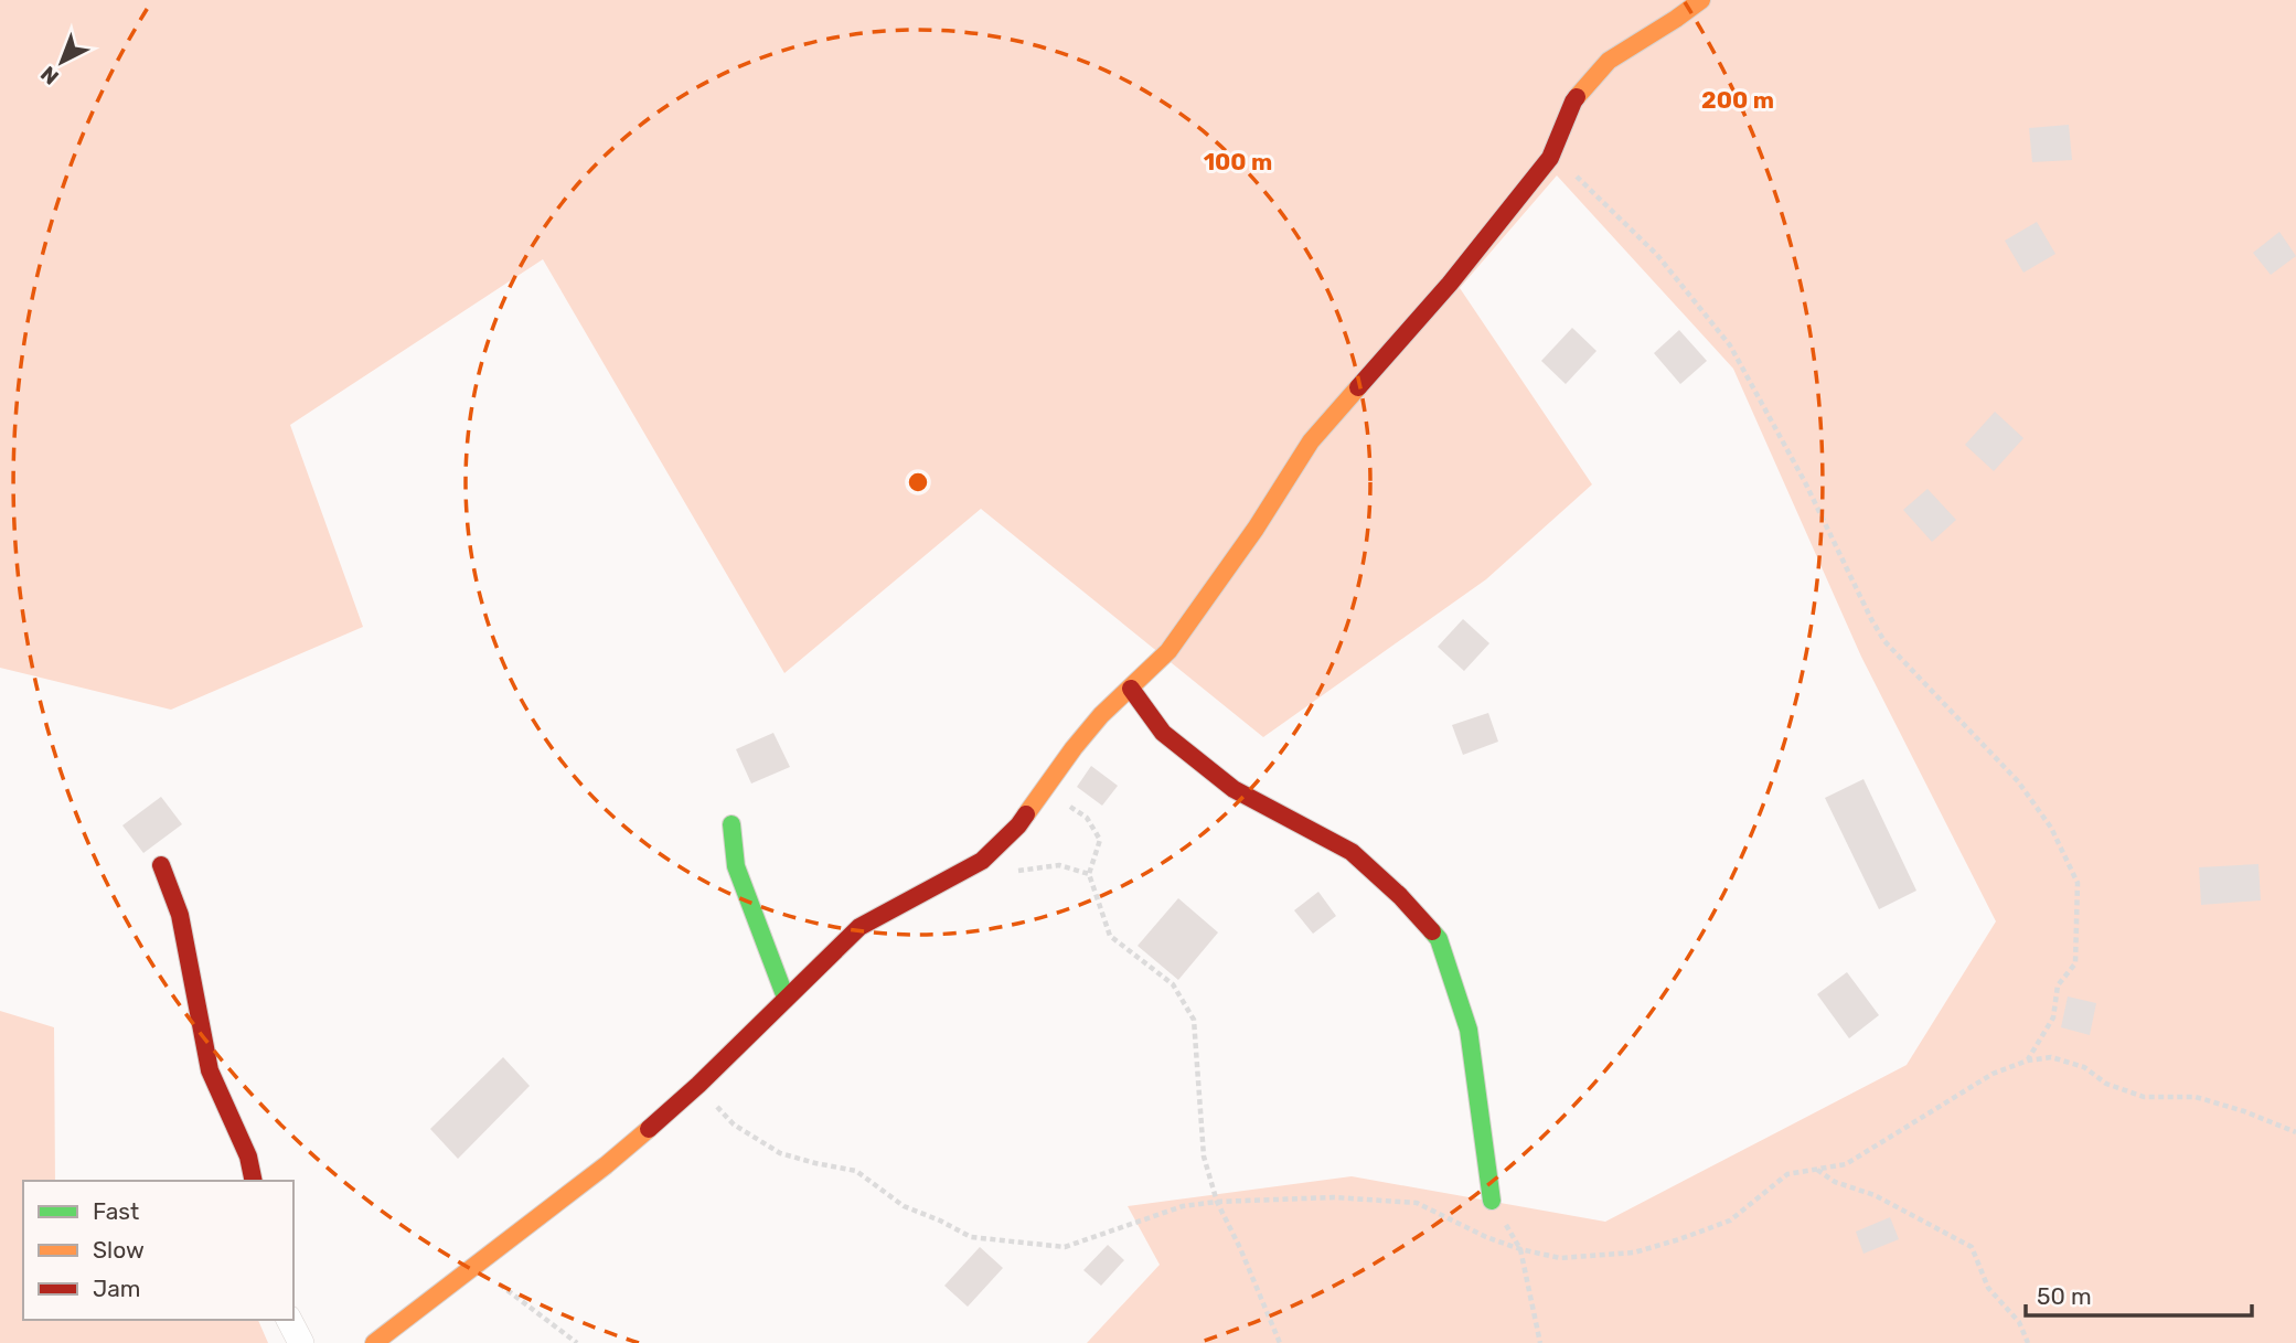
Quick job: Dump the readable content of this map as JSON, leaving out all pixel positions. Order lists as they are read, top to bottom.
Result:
{
  "legend": ["Fast", "Slow", "Jam"],
  "scale_bar": "50 m",
  "north": "bottom left",
  "rings": ["200 m", "100 m"]
}
